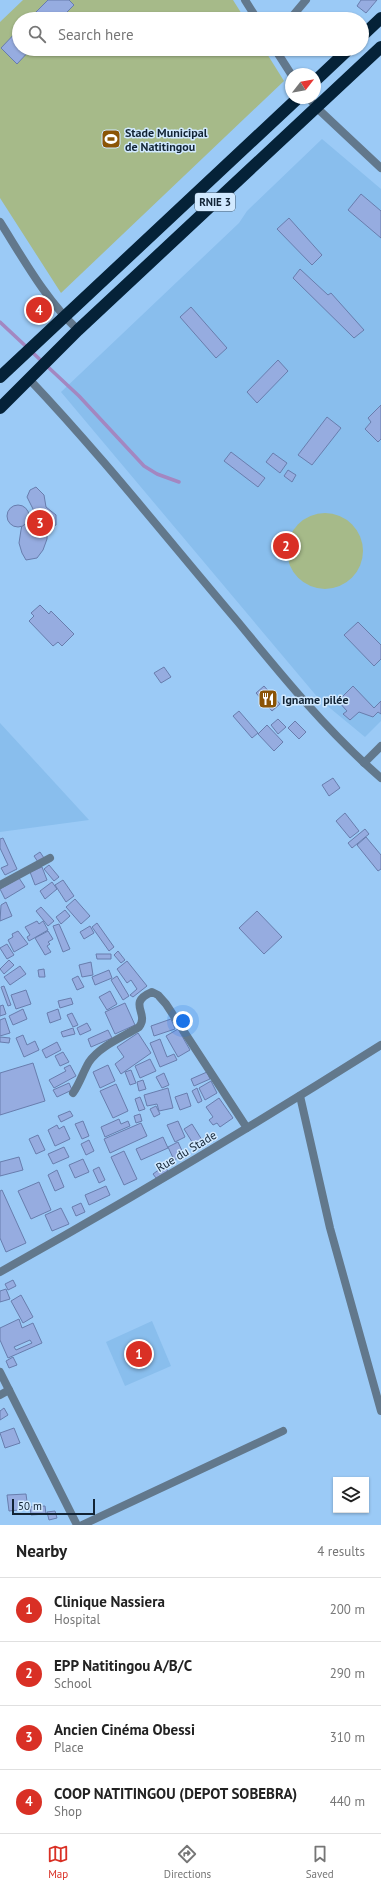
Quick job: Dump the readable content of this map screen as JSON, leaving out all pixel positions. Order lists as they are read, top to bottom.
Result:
{
  "streets": {
    "highway": ["RNIE 3"],
    "street": ["Rue du Stade"]
  },
  "places": {
    "sports": ["Stade Municipal de Natitingou"],
    "restaurant": ["Igname pilée"]
  },
  "scale_bar": "50 m",
  "north": "top right",
  "page": {
    "search": "Search here",
    "pins": [
      "4",
      "3",
      "2",
      "1"
    ],
    "scale": "50 m",
    "heading": ["Nearby", "4 results"],
    "list": [
      {
        "mark": "1",
        "name": "Clinique Nassiera",
        "note": "Hospital",
        "value": "200 m"
      },
      {
        "mark": "2",
        "name": "EPP Natitingou A/B/C",
        "note": "School",
        "value": "290 m"
      },
      {
        "mark": "3",
        "name": "Ancien Cinéma Obessi",
        "note": "Place",
        "value": "310 m"
      },
      {
        "mark": "4",
        "name": "COOP NATITINGOU (DEPOT SOBEBRA)",
        "note": "Shop",
        "value": "440 m"
      }
    ],
    "nav": ["Map", "Directions", "Saved"]
  }
}
